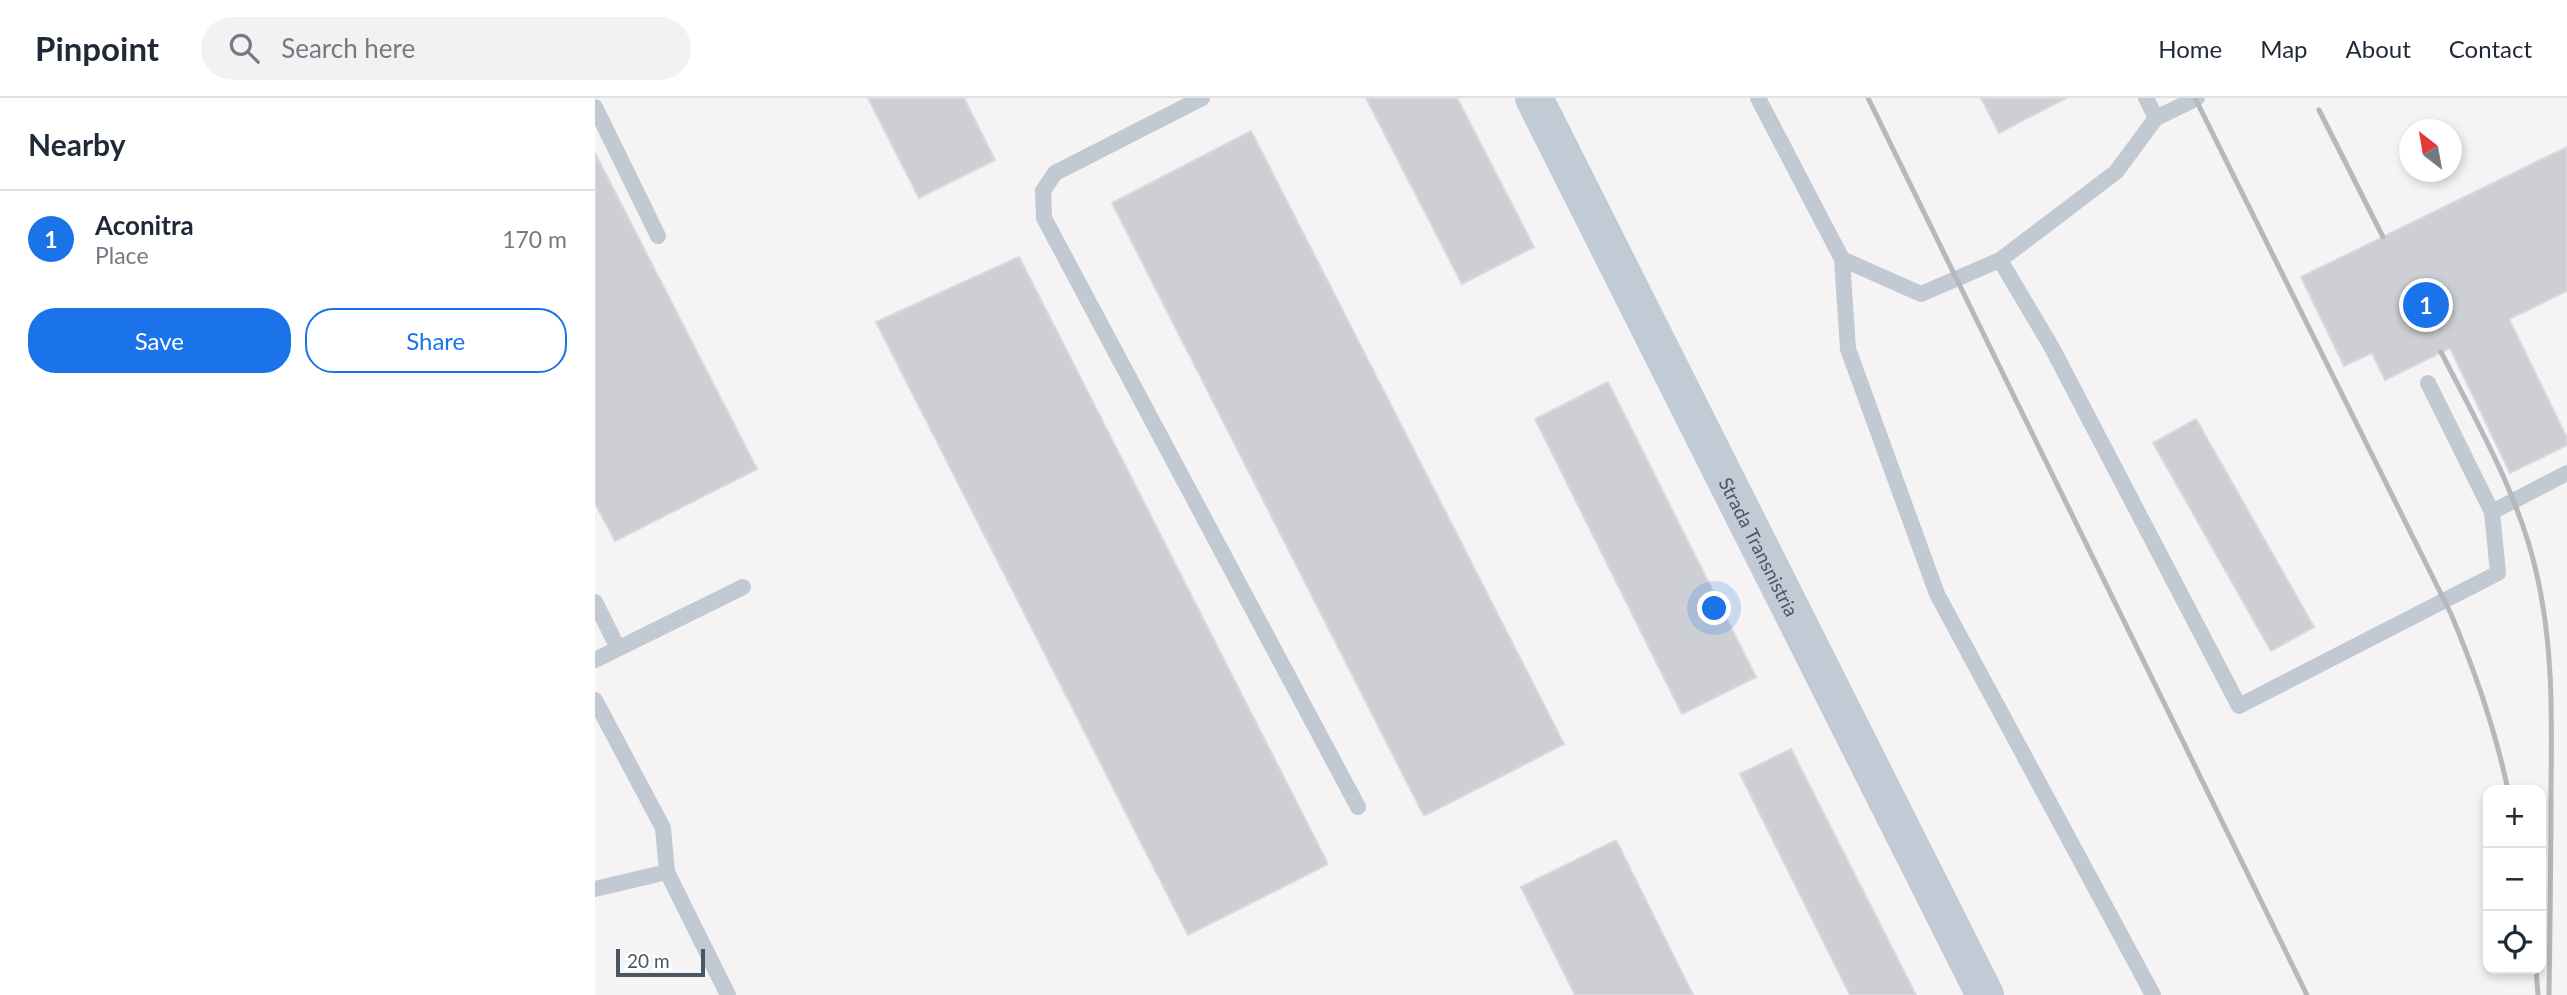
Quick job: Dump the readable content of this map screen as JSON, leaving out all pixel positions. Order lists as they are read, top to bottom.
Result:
{
  "streets": {
    "street": ["Strada Transnistria"]
  },
  "scale_bar": "20 m",
  "north": "top left",
  "page": {
    "header": "Pinpoint",
    "search": "Search here",
    "nav": [
      "Home",
      "Map",
      "About",
      "Contact"
    ],
    "heading": "Nearby",
    "list": [
      {
        "mark": "1",
        "name": "Aconitra",
        "note": "Place",
        "value": "170 m"
      }
    ],
    "pins": "1",
    "buttons": ["Save", "Share"],
    "map_buttons": ["+", "−"],
    "scale": "20 m"
  }
}
